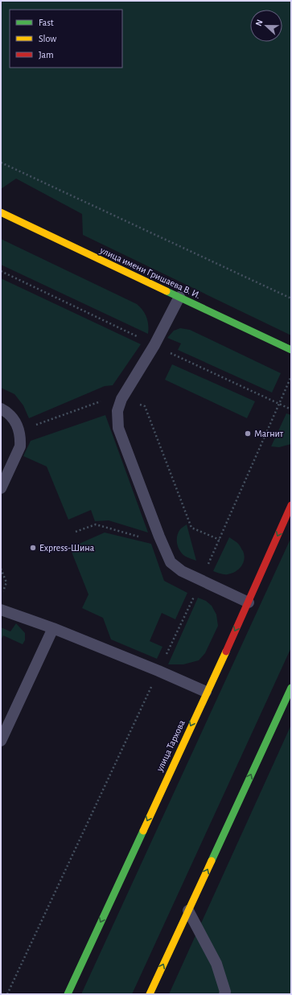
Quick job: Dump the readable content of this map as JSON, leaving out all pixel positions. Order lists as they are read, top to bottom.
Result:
{
  "streets": {
    "main road": ["улица имени Гришаева В. И.", "улица Тархова"]
  },
  "one_way": ["улица Тархова"],
  "places": ["Магнит", "Express-Шина"],
  "legend": ["Fast", "Slow", "Jam"],
  "north": "left"
}
